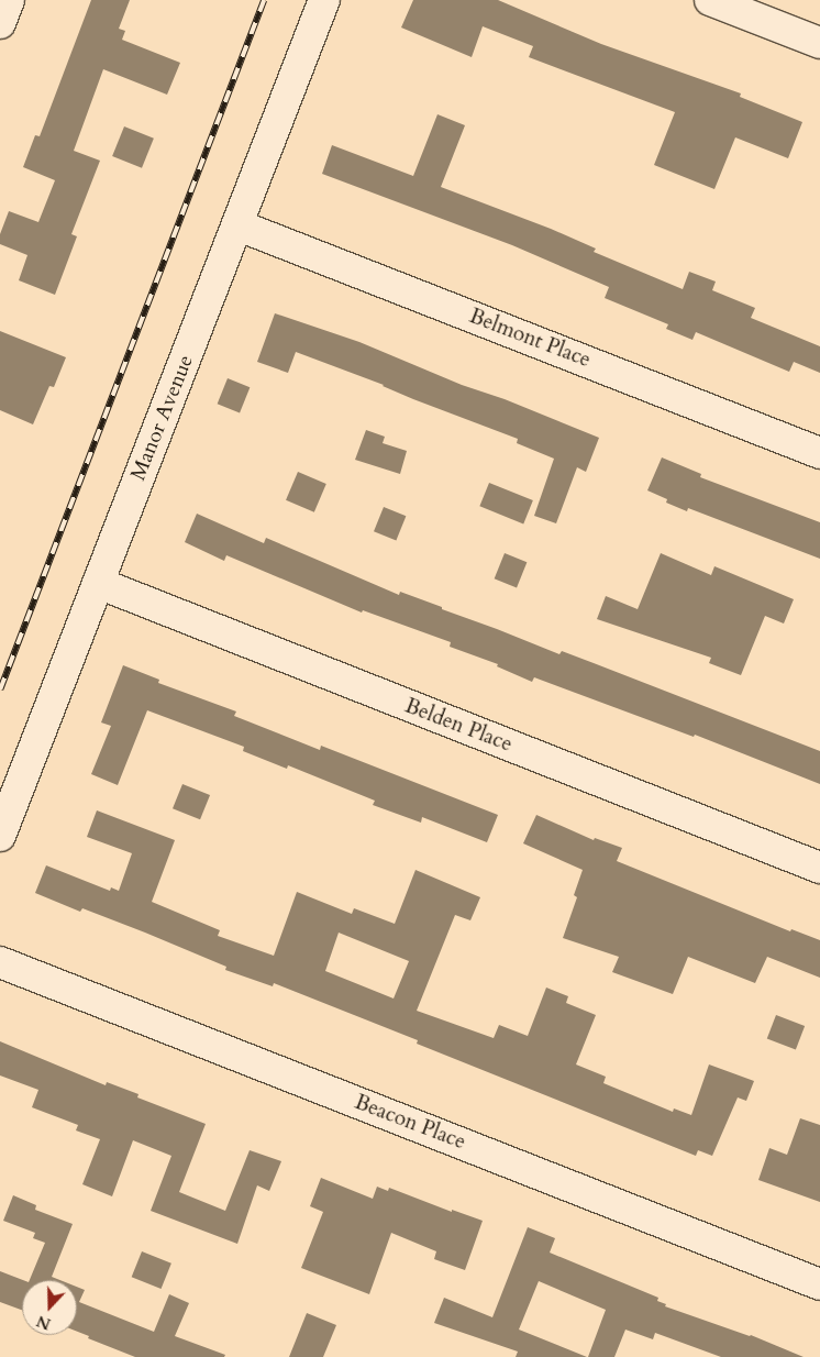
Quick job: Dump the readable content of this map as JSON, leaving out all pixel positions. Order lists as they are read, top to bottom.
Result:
{
  "streets": {
    "street": [
      "Belmont Place",
      "Manor Avenue",
      "Belden Place",
      "Beacon Place"
    ]
  },
  "crossings": [
    ["Belmont Place", "Manor Avenue"],
    ["Manor Avenue", "Belden Place"]
  ],
  "north": "bottom"
}
